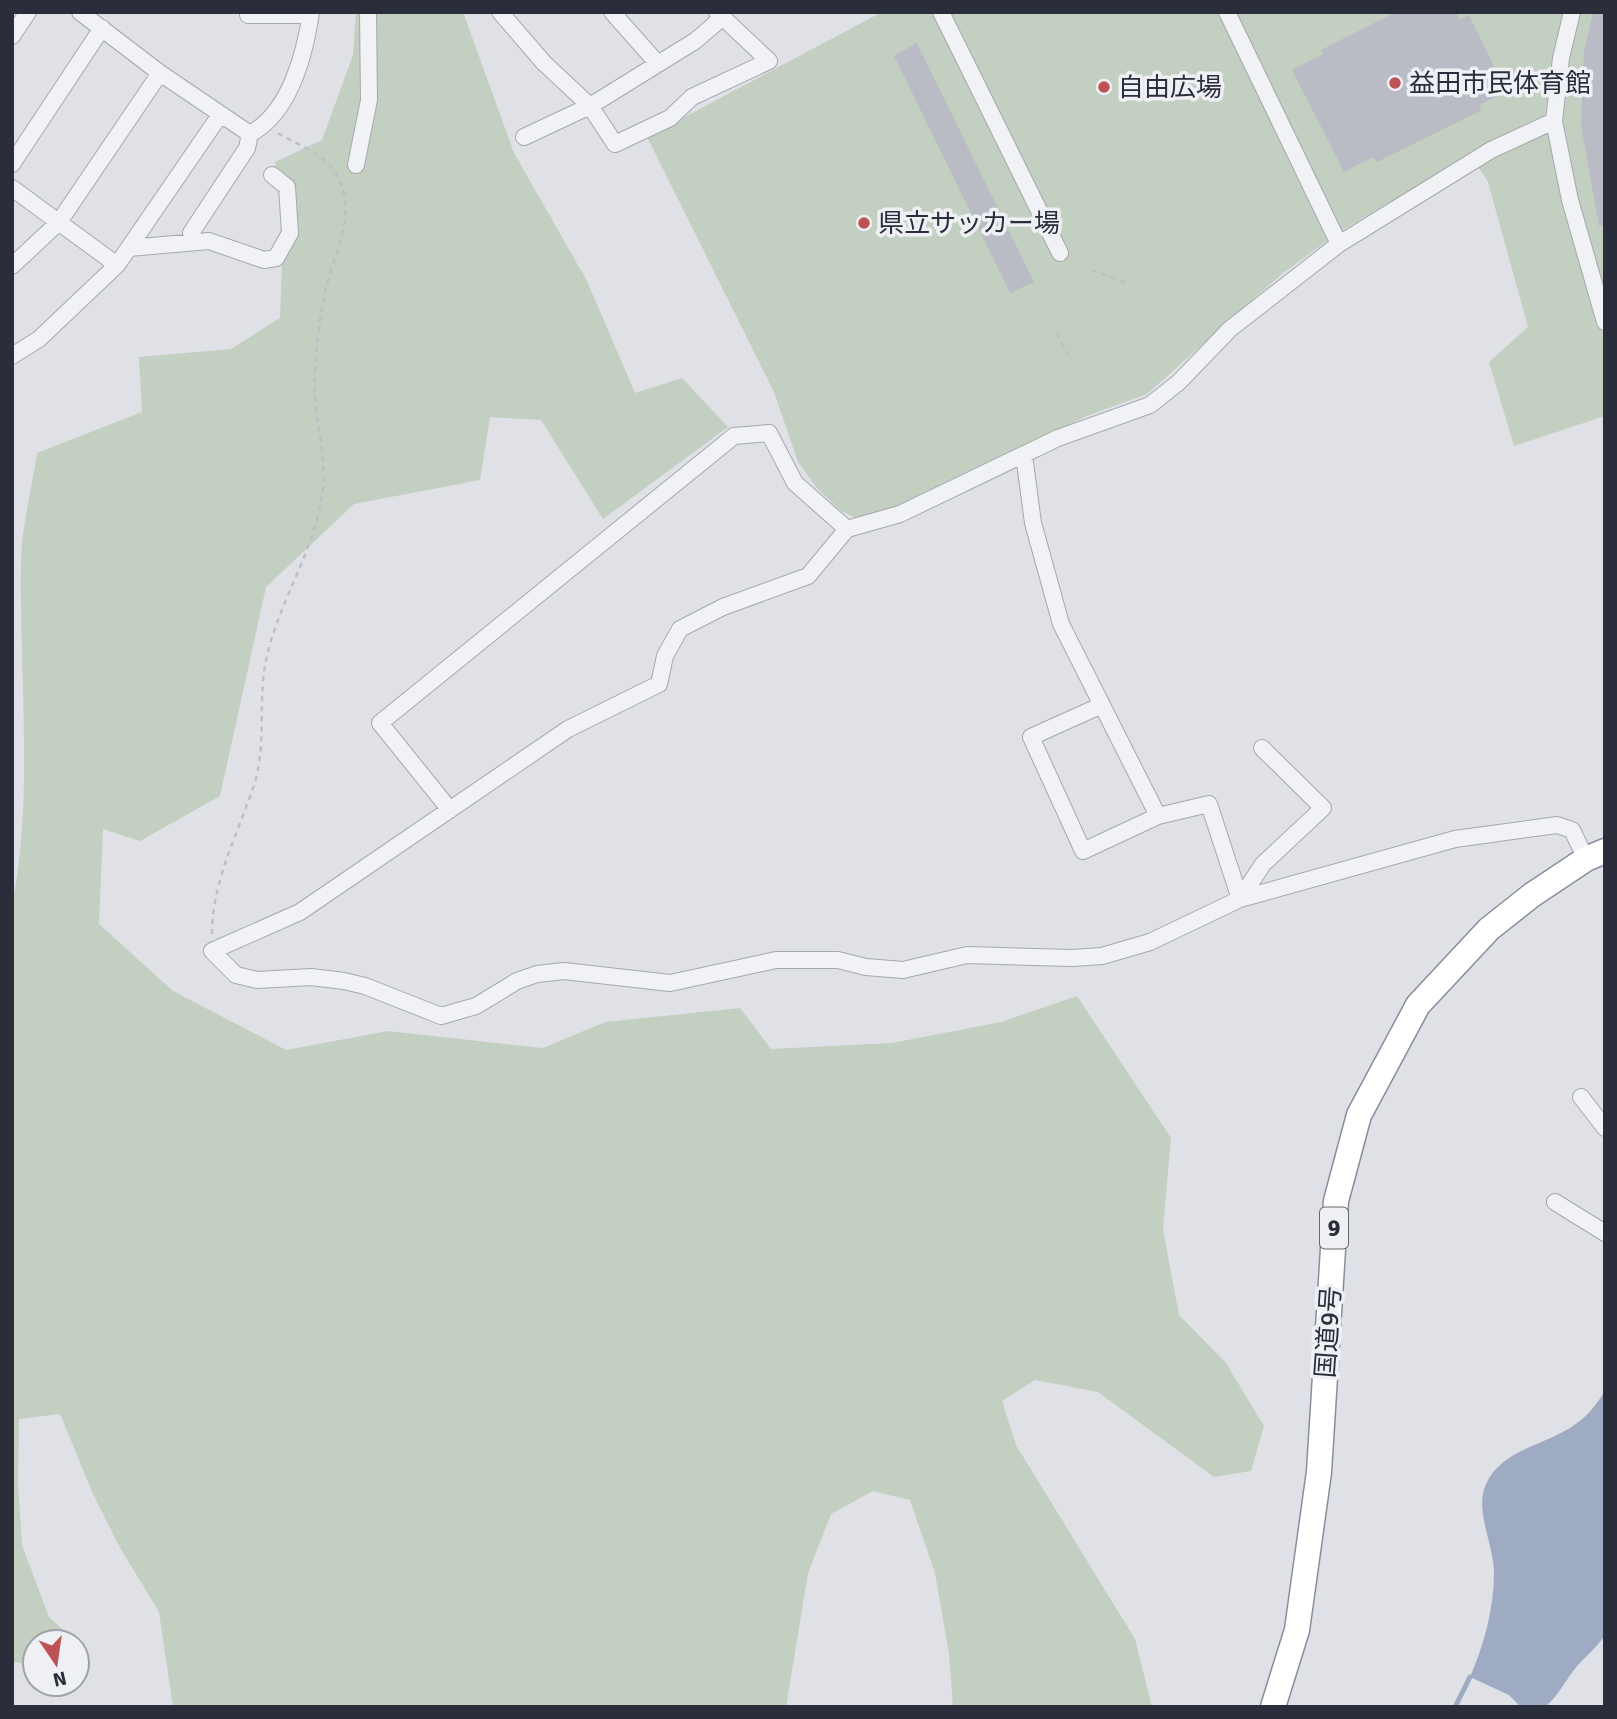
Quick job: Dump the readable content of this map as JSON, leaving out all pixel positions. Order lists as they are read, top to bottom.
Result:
{
  "streets": {
    "highway": ["9", "国道9号"]
  },
  "places": ["益田市民体育館", "自由広場", "県立サッカー場"],
  "north": "bottom"
}
